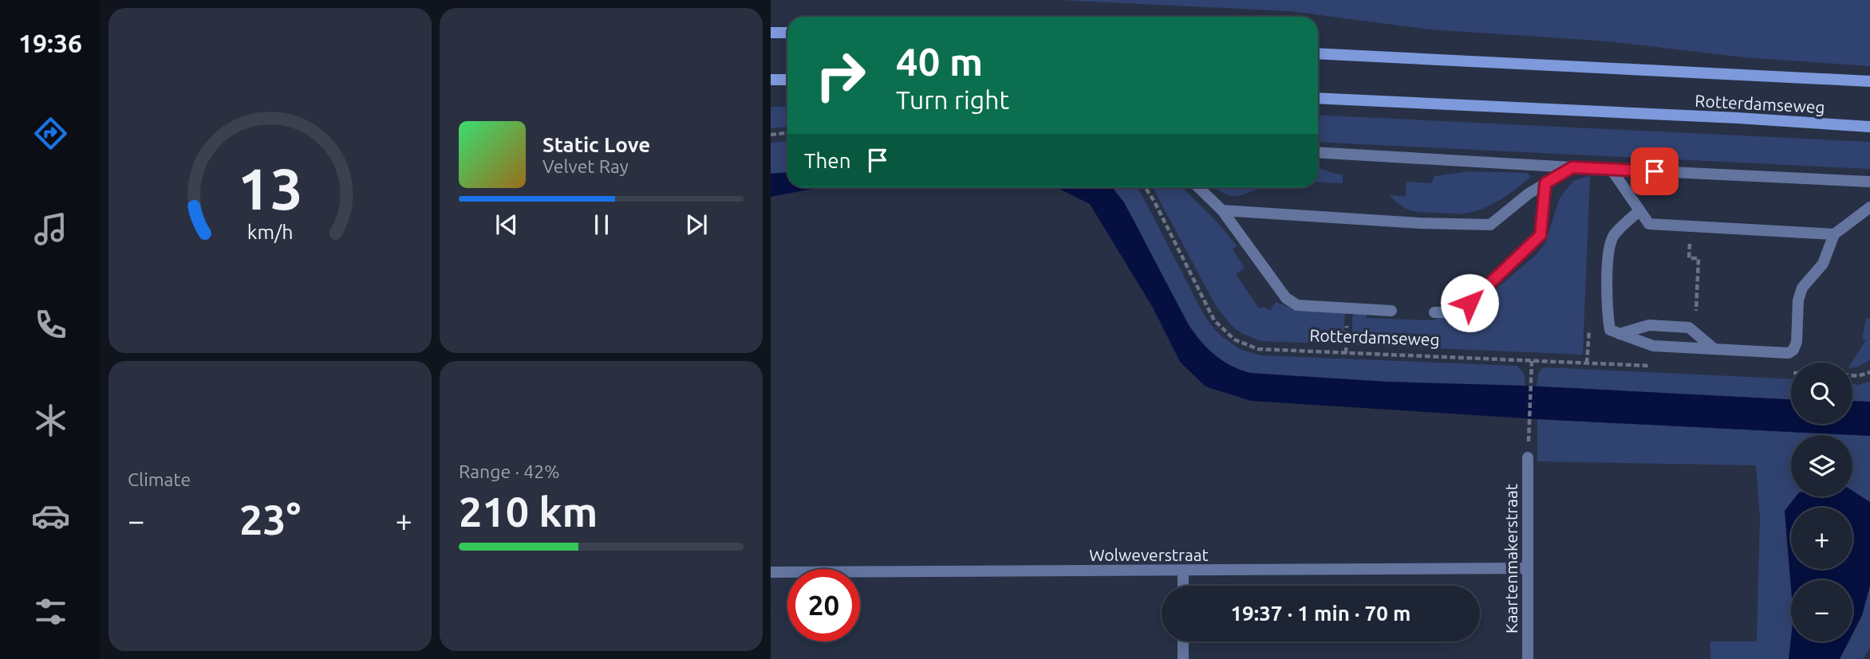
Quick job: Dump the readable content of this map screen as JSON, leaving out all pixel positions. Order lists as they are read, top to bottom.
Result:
{
  "streets": {
    "main road": ["Rotterdamseweg"],
    "street": ["Wolweverstraat", "Kaartenmakerstraat"]
  },
  "crossings": [
    ["Wolweverstraat", "Kaartenmakerstraat"]
  ],
  "page": {
    "tabs": "19:36",
    "turn": ["40 m", "Turn right"],
    "song": ["Static Love", "Velvet Ray"],
    "then": "Then",
    "tile": [
      "Climate",
      ["Range · 42%", "210 km"]
    ],
    "map_buttons": ["+", "−"],
    "heat": ["−", "23°", "+"],
    "limit": "20",
    "trip": "19:37 · 1 min · 70 m",
    "gauge": ["13", "km/h"]
  }
}
